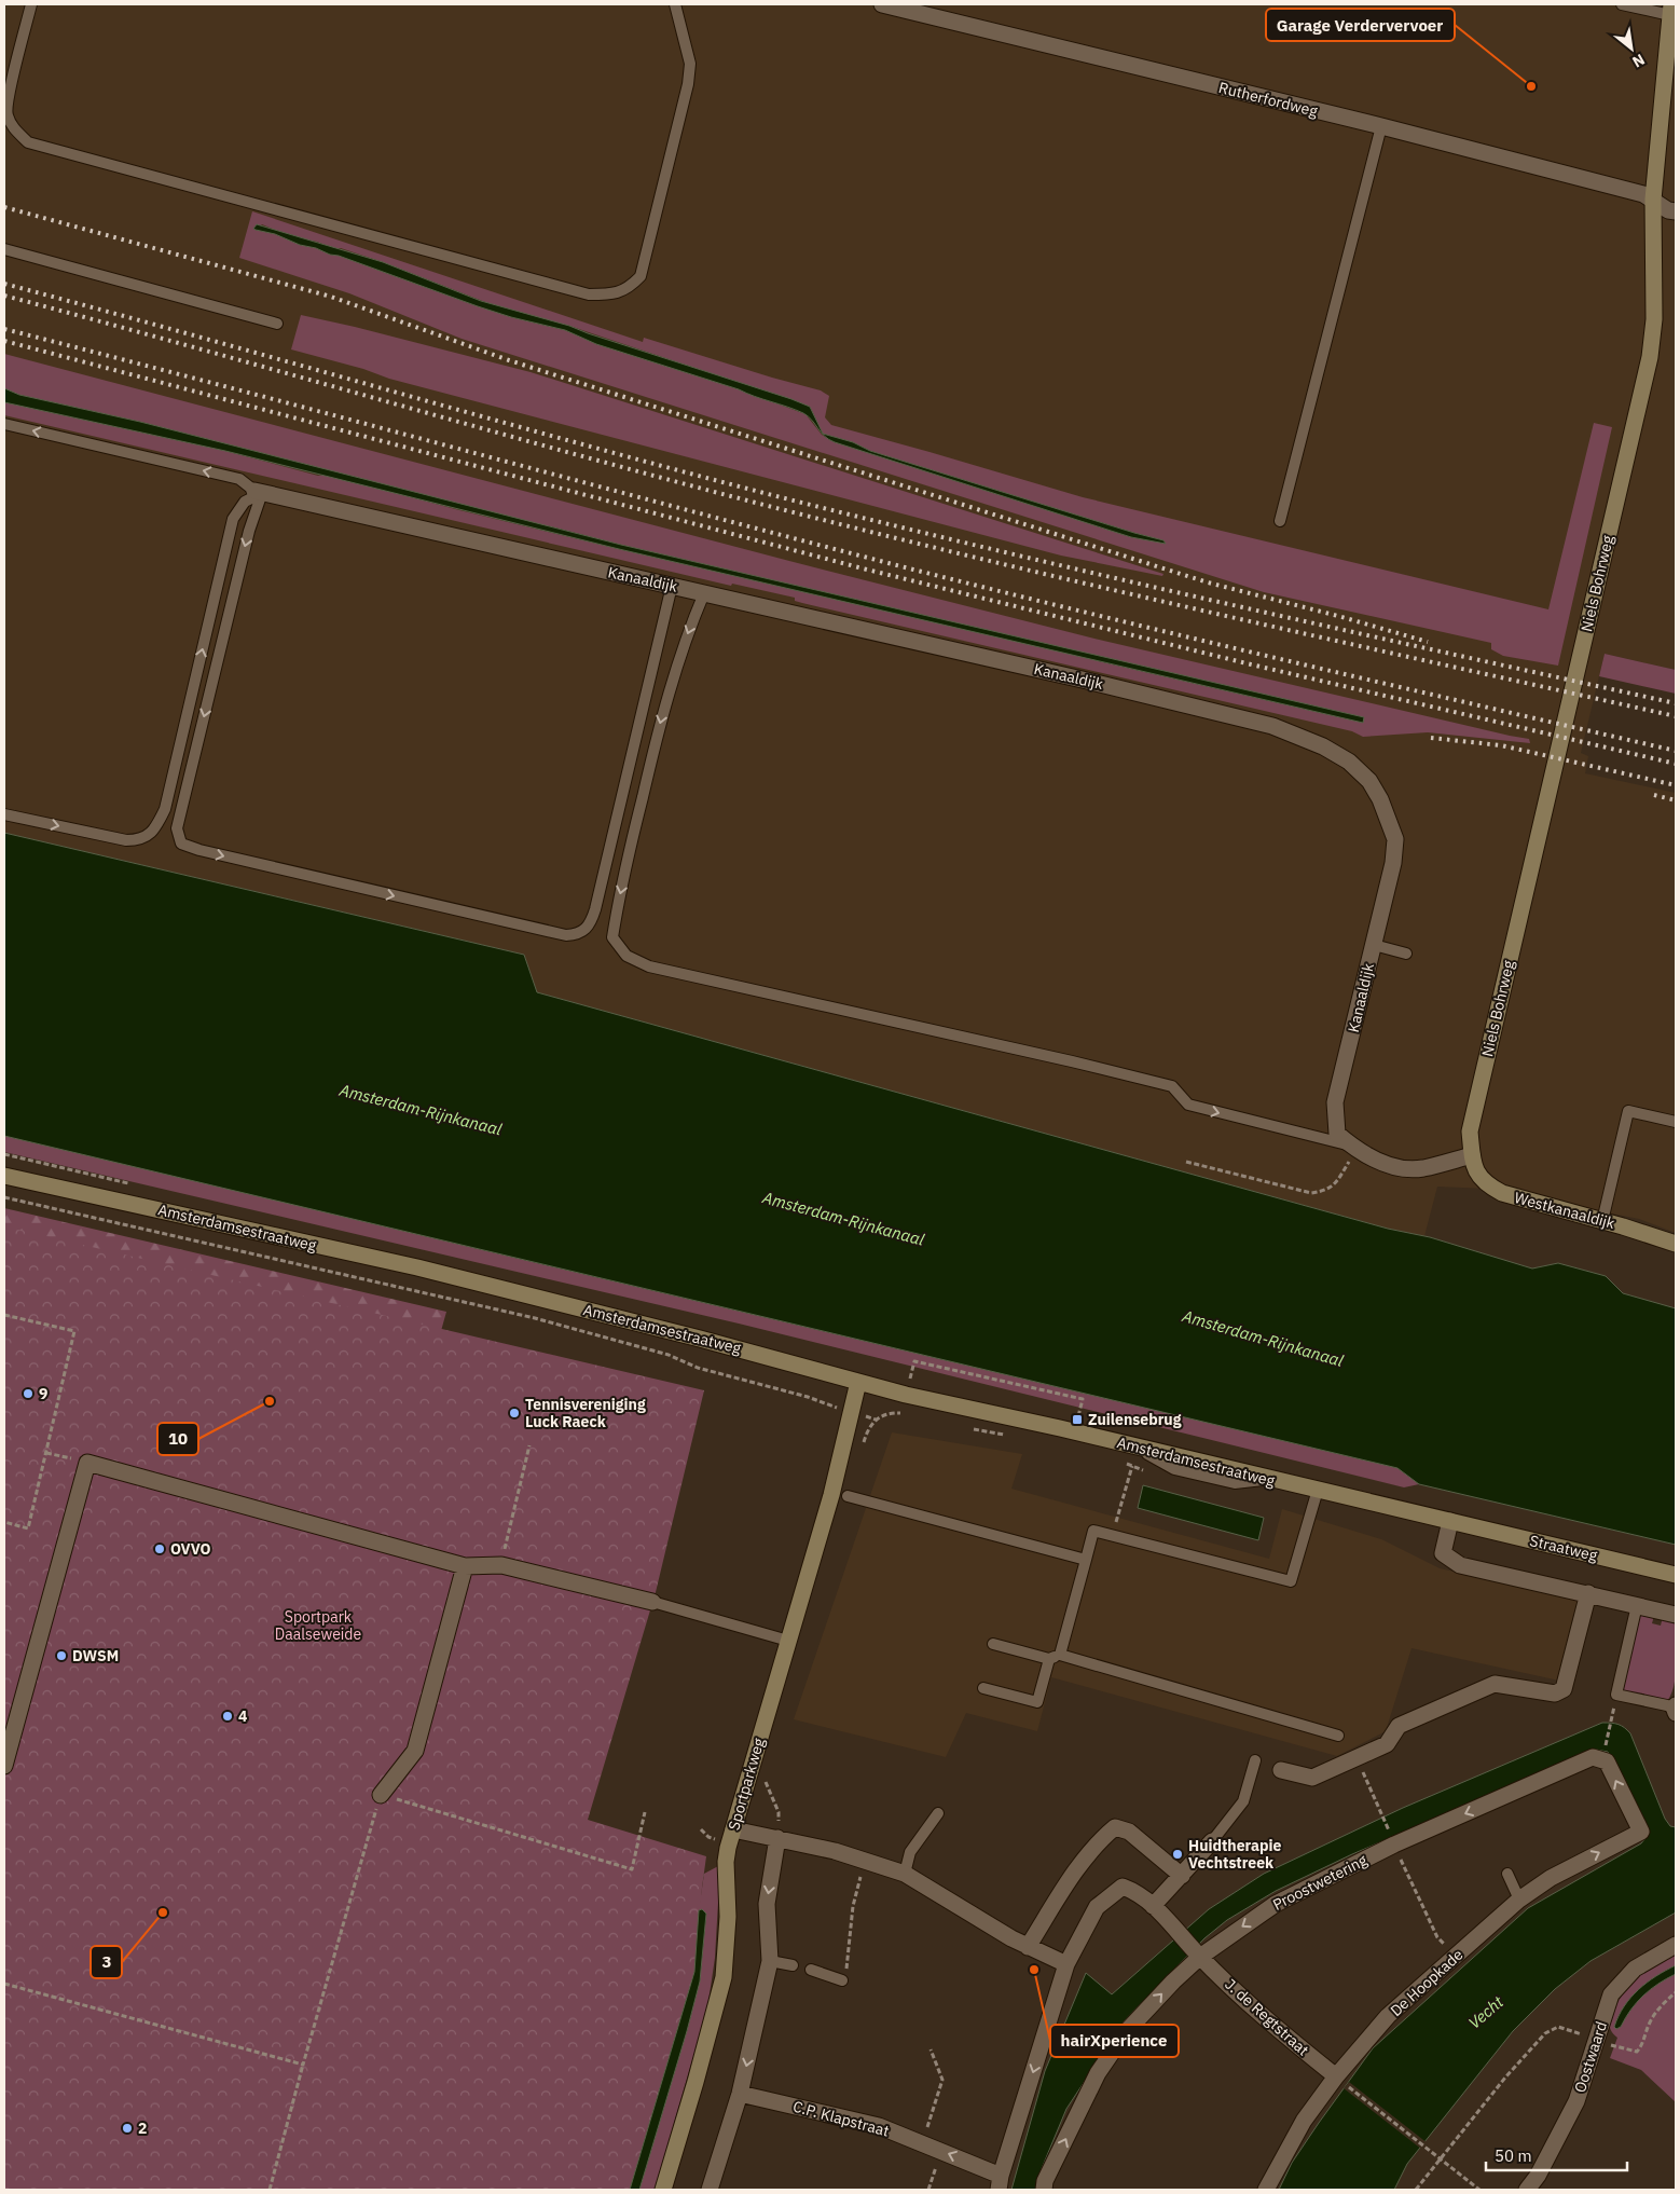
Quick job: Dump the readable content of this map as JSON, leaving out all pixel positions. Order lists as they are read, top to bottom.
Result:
{
  "streets": {
    "street": [
      "Rutherfordweg",
      "Kanaaldijk",
      "Niels Bohrweg",
      "Westkanaaldijk",
      "Amsterdamsestraatweg",
      "Straatweg",
      "Sportparkweg",
      "Proostwetering",
      "De Hoopkade",
      "J. de Regtstraat",
      "Oostwaard",
      "C.P. Klapstraat"
    ]
  },
  "crossings": [
    ["Rutherfordweg", "Niels Bohrweg"],
    ["Kanaaldijk", "Niels Bohrweg"],
    ["Kanaaldijk", "Westkanaaldijk"],
    ["Niels Bohrweg", "Westkanaaldijk"],
    ["Amsterdamsestraatweg", "Straatweg"],
    ["Amsterdamsestraatweg", "Sportparkweg"],
    ["Proostwetering", "De Hoopkade"],
    ["Proostwetering", "J. de Regtstraat"],
    ["De Hoopkade", "J. de Regtstraat"]
  ],
  "water": ["Amsterdam-Rijnkanaal", "Vecht"],
  "parks": ["Sportpark Daalseweide"],
  "places": {
    "other": [
      "Garage Verdervervoer",
      "9",
      "10",
      "Tennisvereniging Luck Raeck",
      "OVVO",
      "DWSM",
      "4",
      "Huidtherapie Vechtstreek",
      "3",
      "hairXperience",
      "2"
    ],
    "transit": ["Zuilensebrug"]
  },
  "scale_bar": "50 m",
  "north": "bottom right"
}
